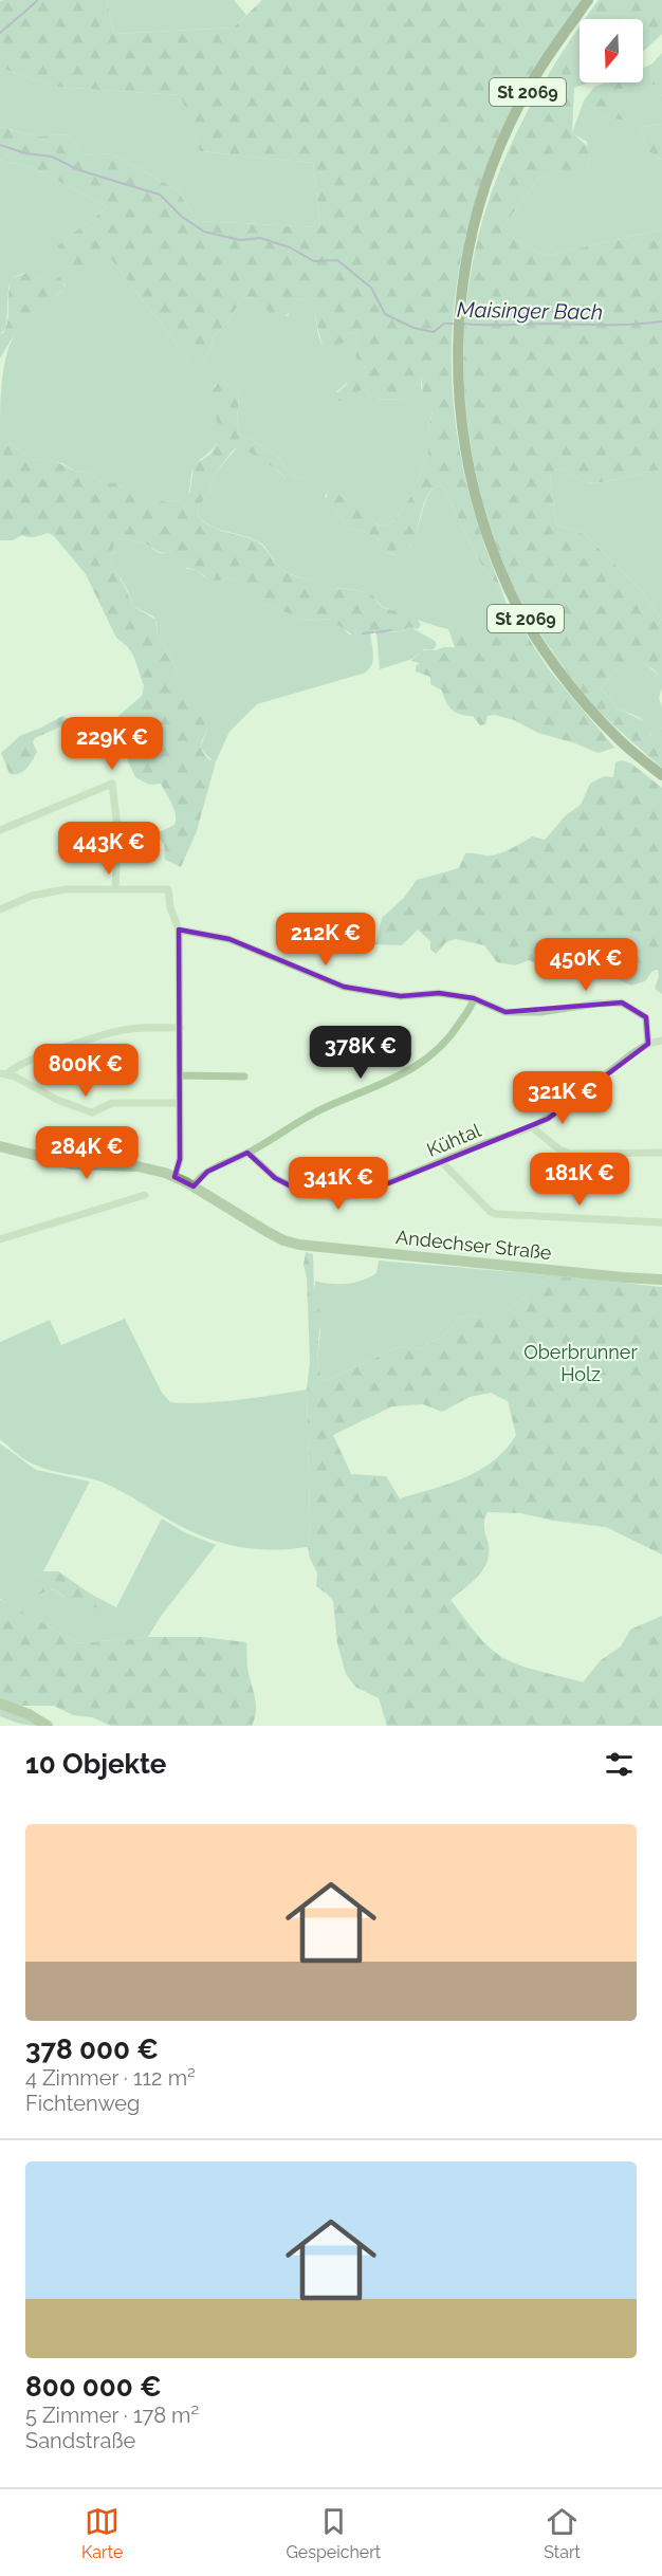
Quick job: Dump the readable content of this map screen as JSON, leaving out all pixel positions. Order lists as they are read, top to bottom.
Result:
{
  "streets": {
    "main road": ["St 2069"],
    "street": ["Kühtal", "Andechser Straße"]
  },
  "water": ["Maisinger Bach"],
  "parks": ["Oberbrunner Holz"],
  "north": "bottom",
  "page": {
    "price": [
      "229K €",
      "443K €",
      "212K €",
      "450K €",
      "378K €",
      "800K €",
      "321K €",
      "284K €",
      "181K €",
      "341K €"
    ],
    "heading": "10 Objekte",
    "list": [
      {
        "name": "378 000 €",
        "note": "4 Zimmer · 112 m² · Fichtenweg"
      },
      {
        "name": "800 000 €",
        "note": "5 Zimmer · 178 m² · Sandstraße"
      }
    ],
    "tabs": ["Karte", "Gespeichert", "Start"]
  }
}
